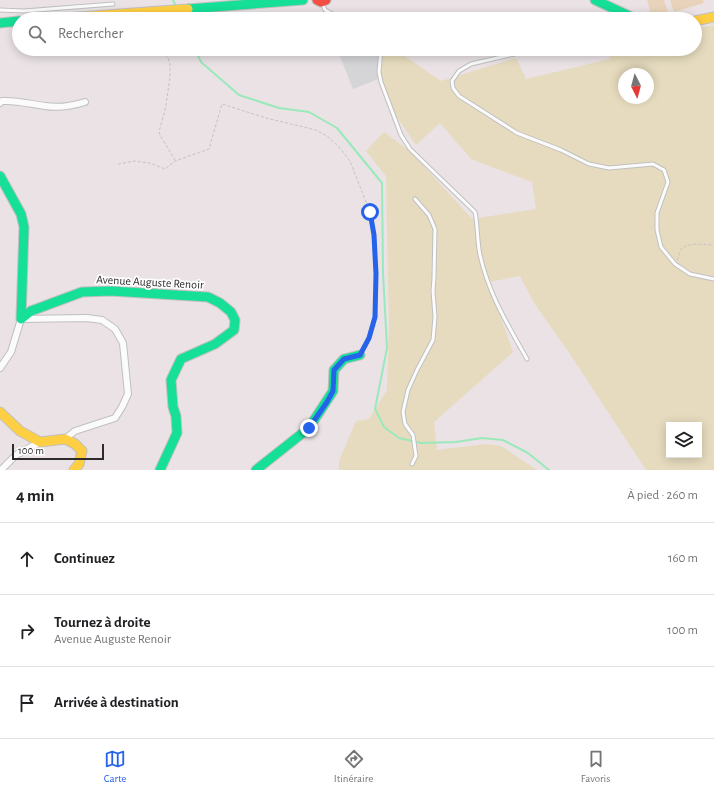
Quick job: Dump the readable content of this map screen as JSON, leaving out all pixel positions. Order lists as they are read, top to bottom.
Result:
{
  "streets": {
    "street": ["Avenue Auguste Renoir"]
  },
  "scale_bar": "100 m",
  "north": "bottom",
  "page": {
    "search": "Rechercher",
    "scale": "100 m",
    "heading": ["4 min", "À pied · 260 m"],
    "list": [
      ["Continuez", "160 m"],
      ["Tournez à droite", "Avenue Auguste Renoir", "100 m"],
      "Arrivée à destination"
    ],
    "nav": ["Carte", "Itinéraire", "Favoris"]
  }
}
